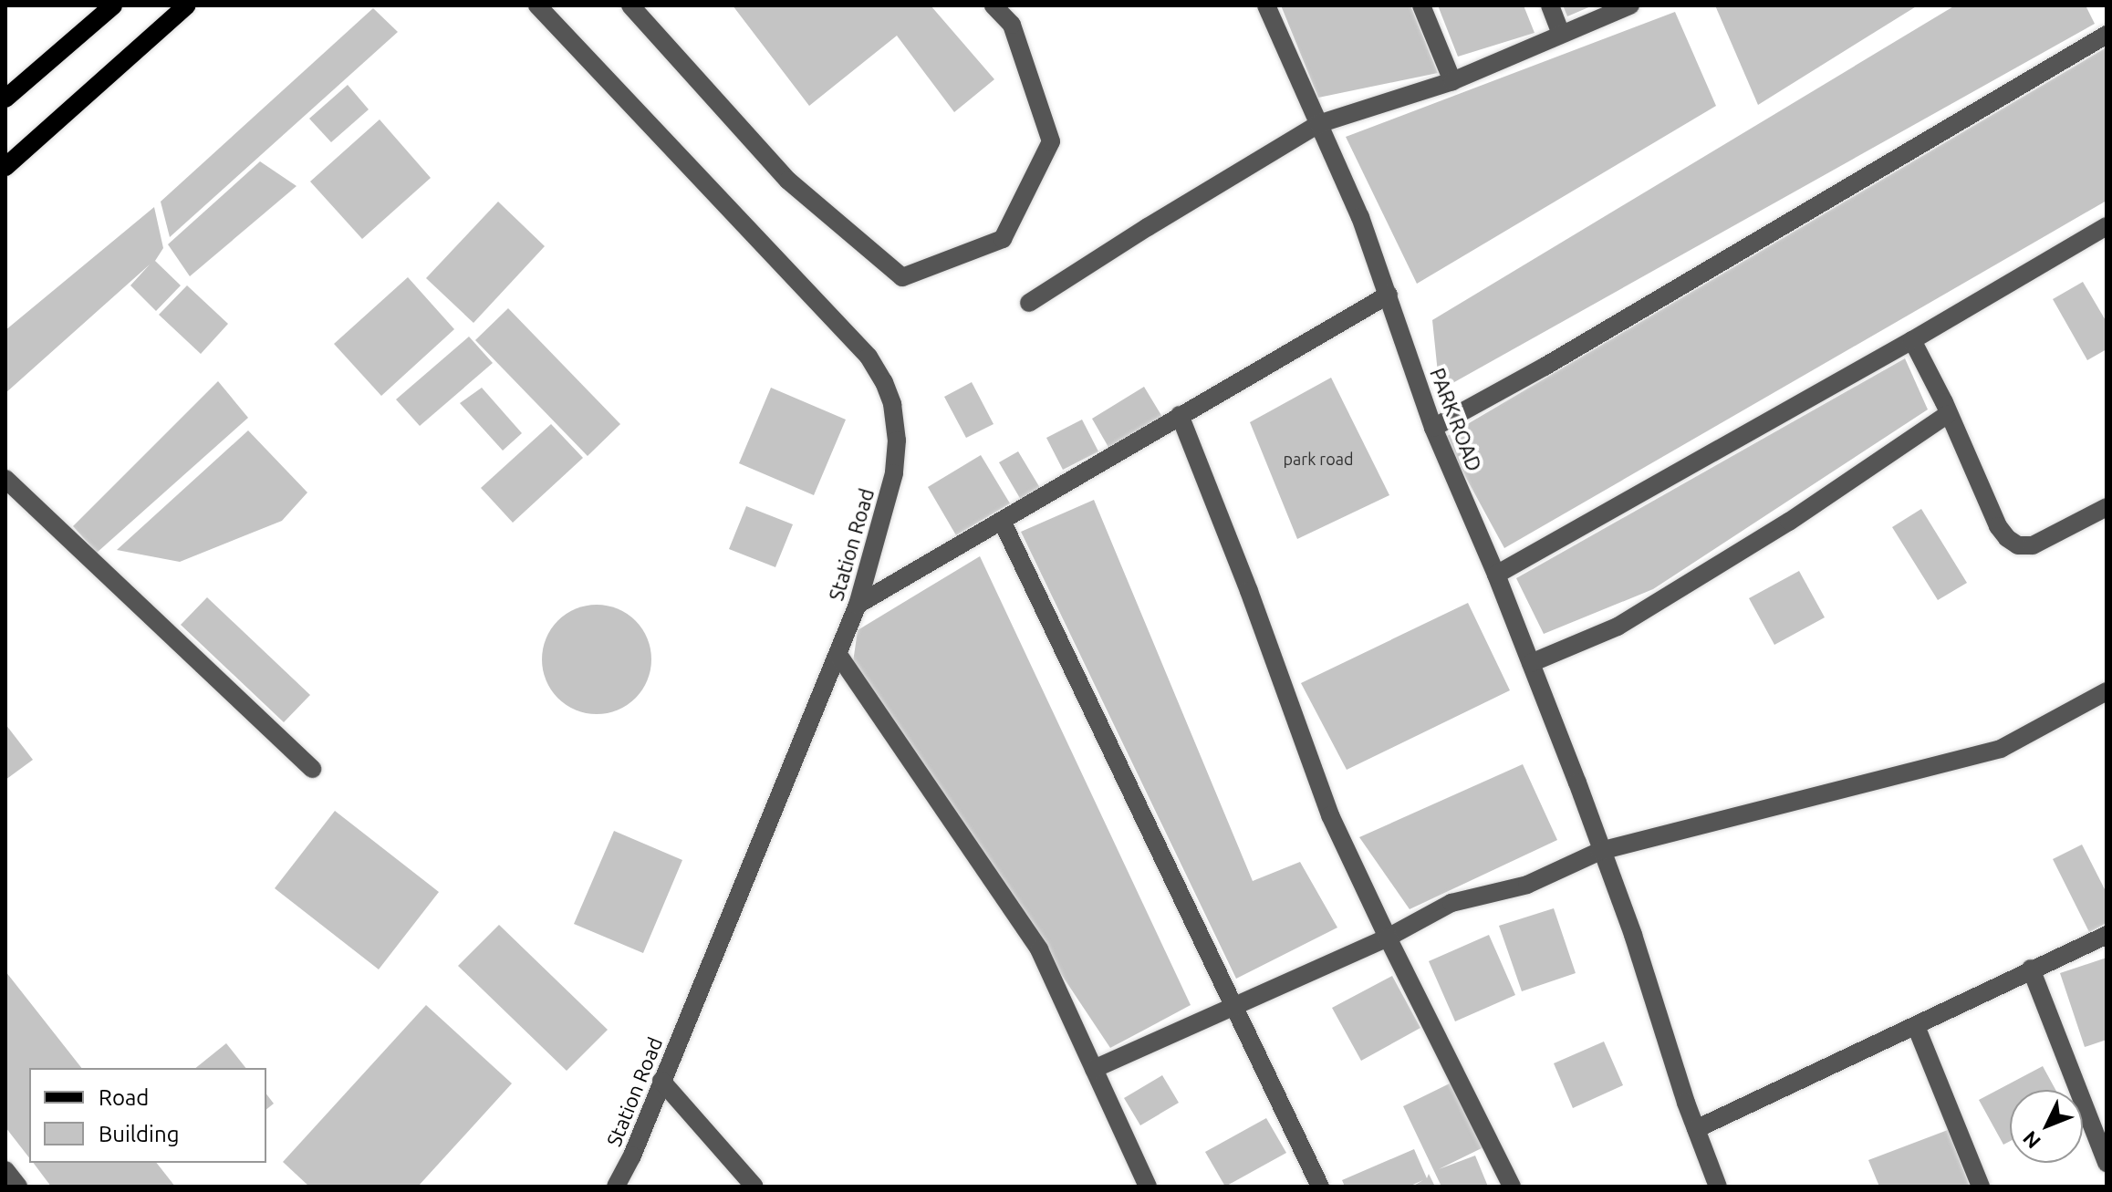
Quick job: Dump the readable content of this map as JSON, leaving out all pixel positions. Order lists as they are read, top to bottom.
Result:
{
  "streets": {
    "street": ["PARK ROAD", "Station Road"]
  },
  "house_numbers": ["park road"],
  "legend": ["Road", "Building"],
  "north": "bottom left"
}
